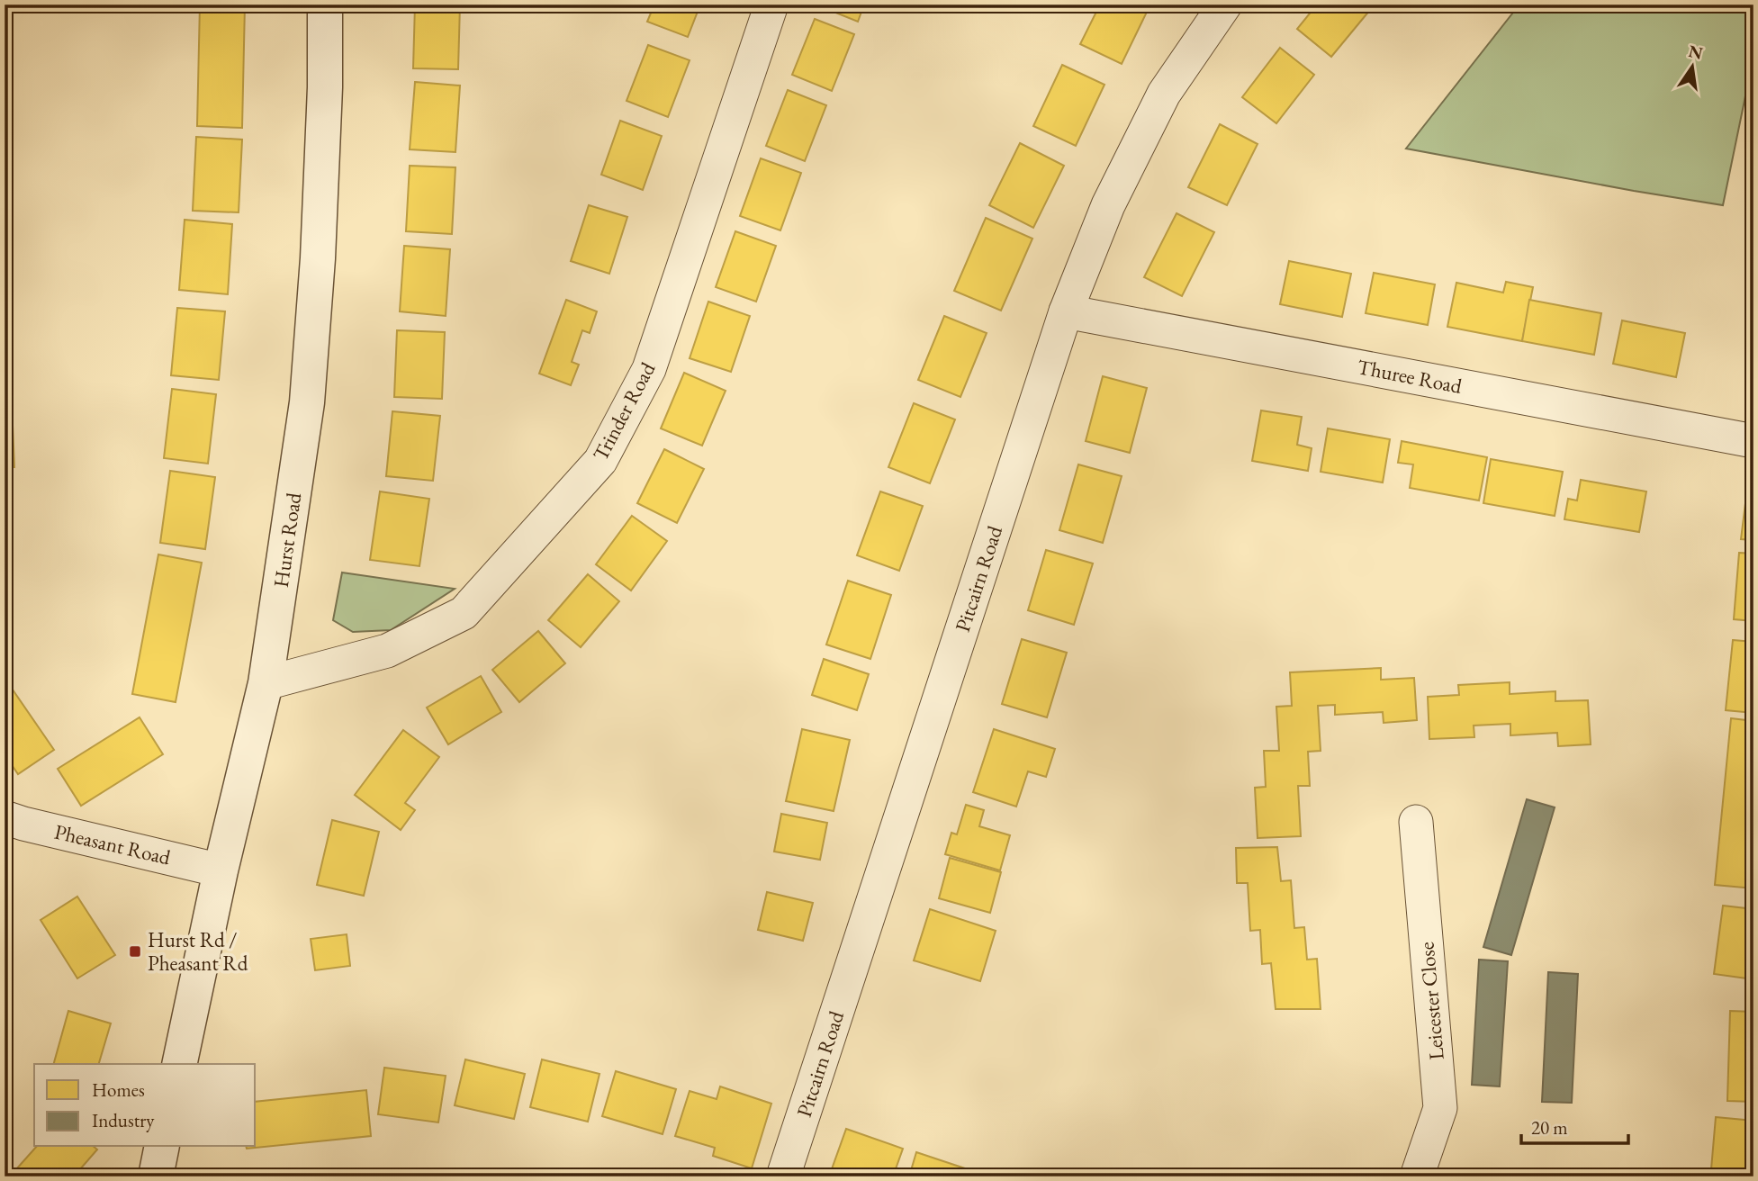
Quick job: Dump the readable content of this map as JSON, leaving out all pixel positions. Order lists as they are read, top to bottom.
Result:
{
  "streets": {
    "street": [
      "Thuree Road",
      "Trinder Road",
      "Hurst Road",
      "Pitcairn Road",
      "Pheasant Road",
      "Leicester Close"
    ]
  },
  "crossings": [
    ["Thuree Road", "Pitcairn Road"],
    ["Trinder Road", "Hurst Road"],
    ["Hurst Road", "Pheasant Road"]
  ],
  "places": {
    "transit": ["Hurst Rd / Pheasant Rd"]
  },
  "legend": ["Homes", "Industry"],
  "scale_bar": "20 m",
  "north": "top"
}
